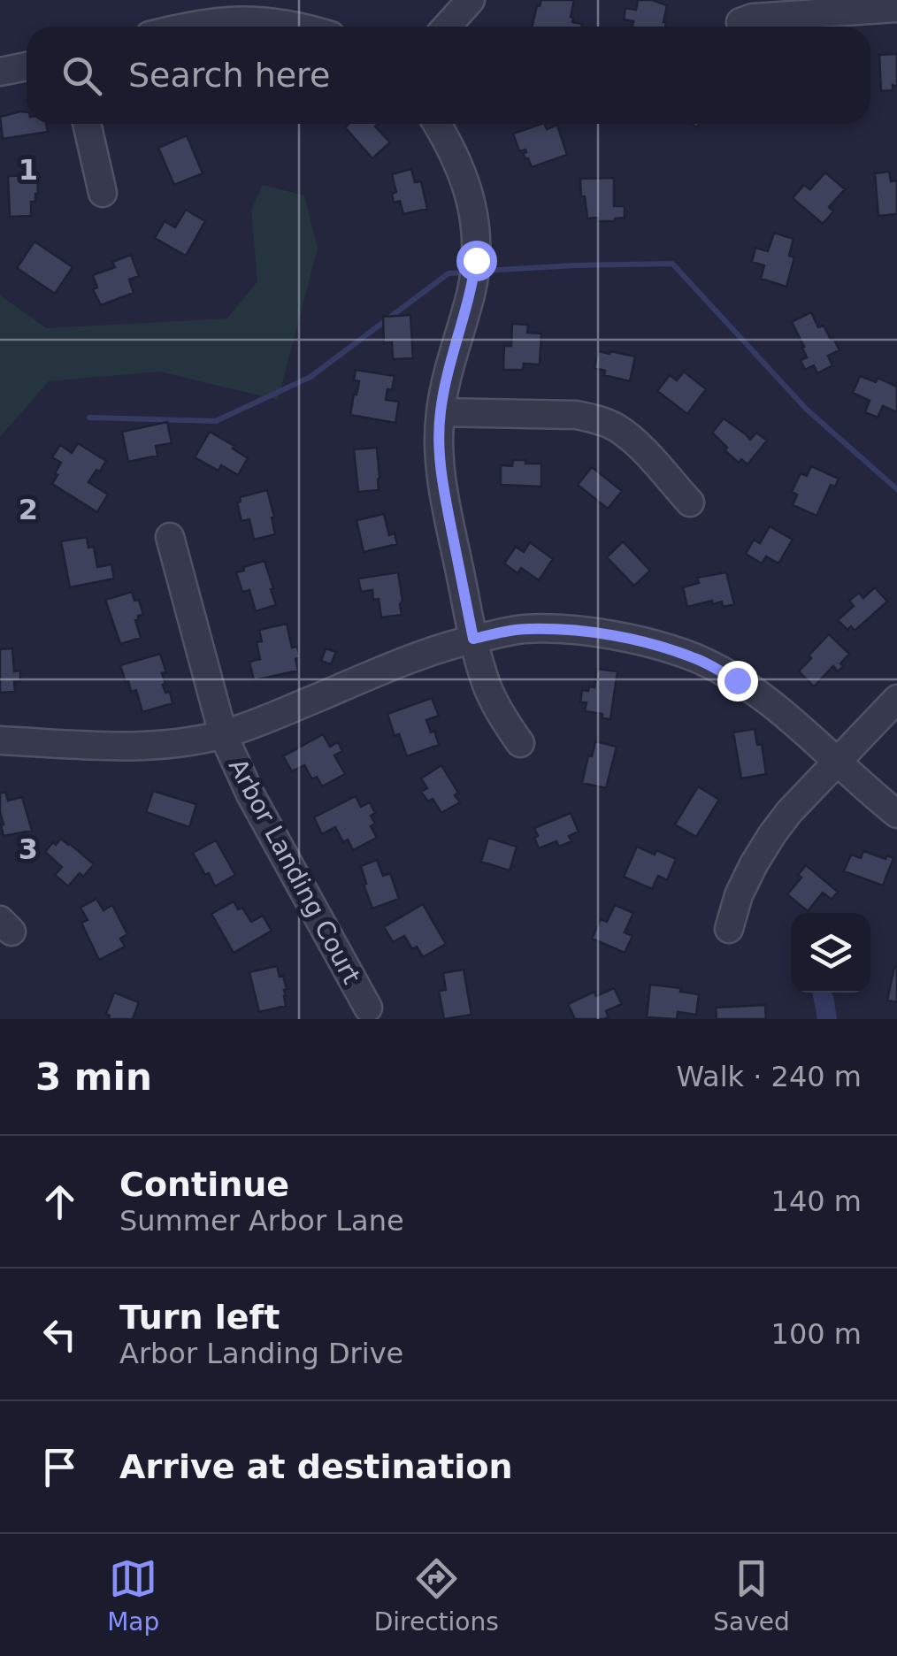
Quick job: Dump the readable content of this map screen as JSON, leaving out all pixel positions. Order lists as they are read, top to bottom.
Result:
{
  "streets": {
    "street": ["Arbor Landing Court"]
  },
  "page": {
    "search": "Search here",
    "heading": ["3 min", "Walk · 240 m"],
    "list": [
      ["Continue", "Summer Arbor Lane", "140 m"],
      ["Turn left", "Arbor Landing Drive", "100 m"],
      "Arrive at destination"
    ],
    "nav": ["Map", "Directions", "Saved"]
  },
  "grid": {
    "rows": ["1", "2", "3"]
  }
}
